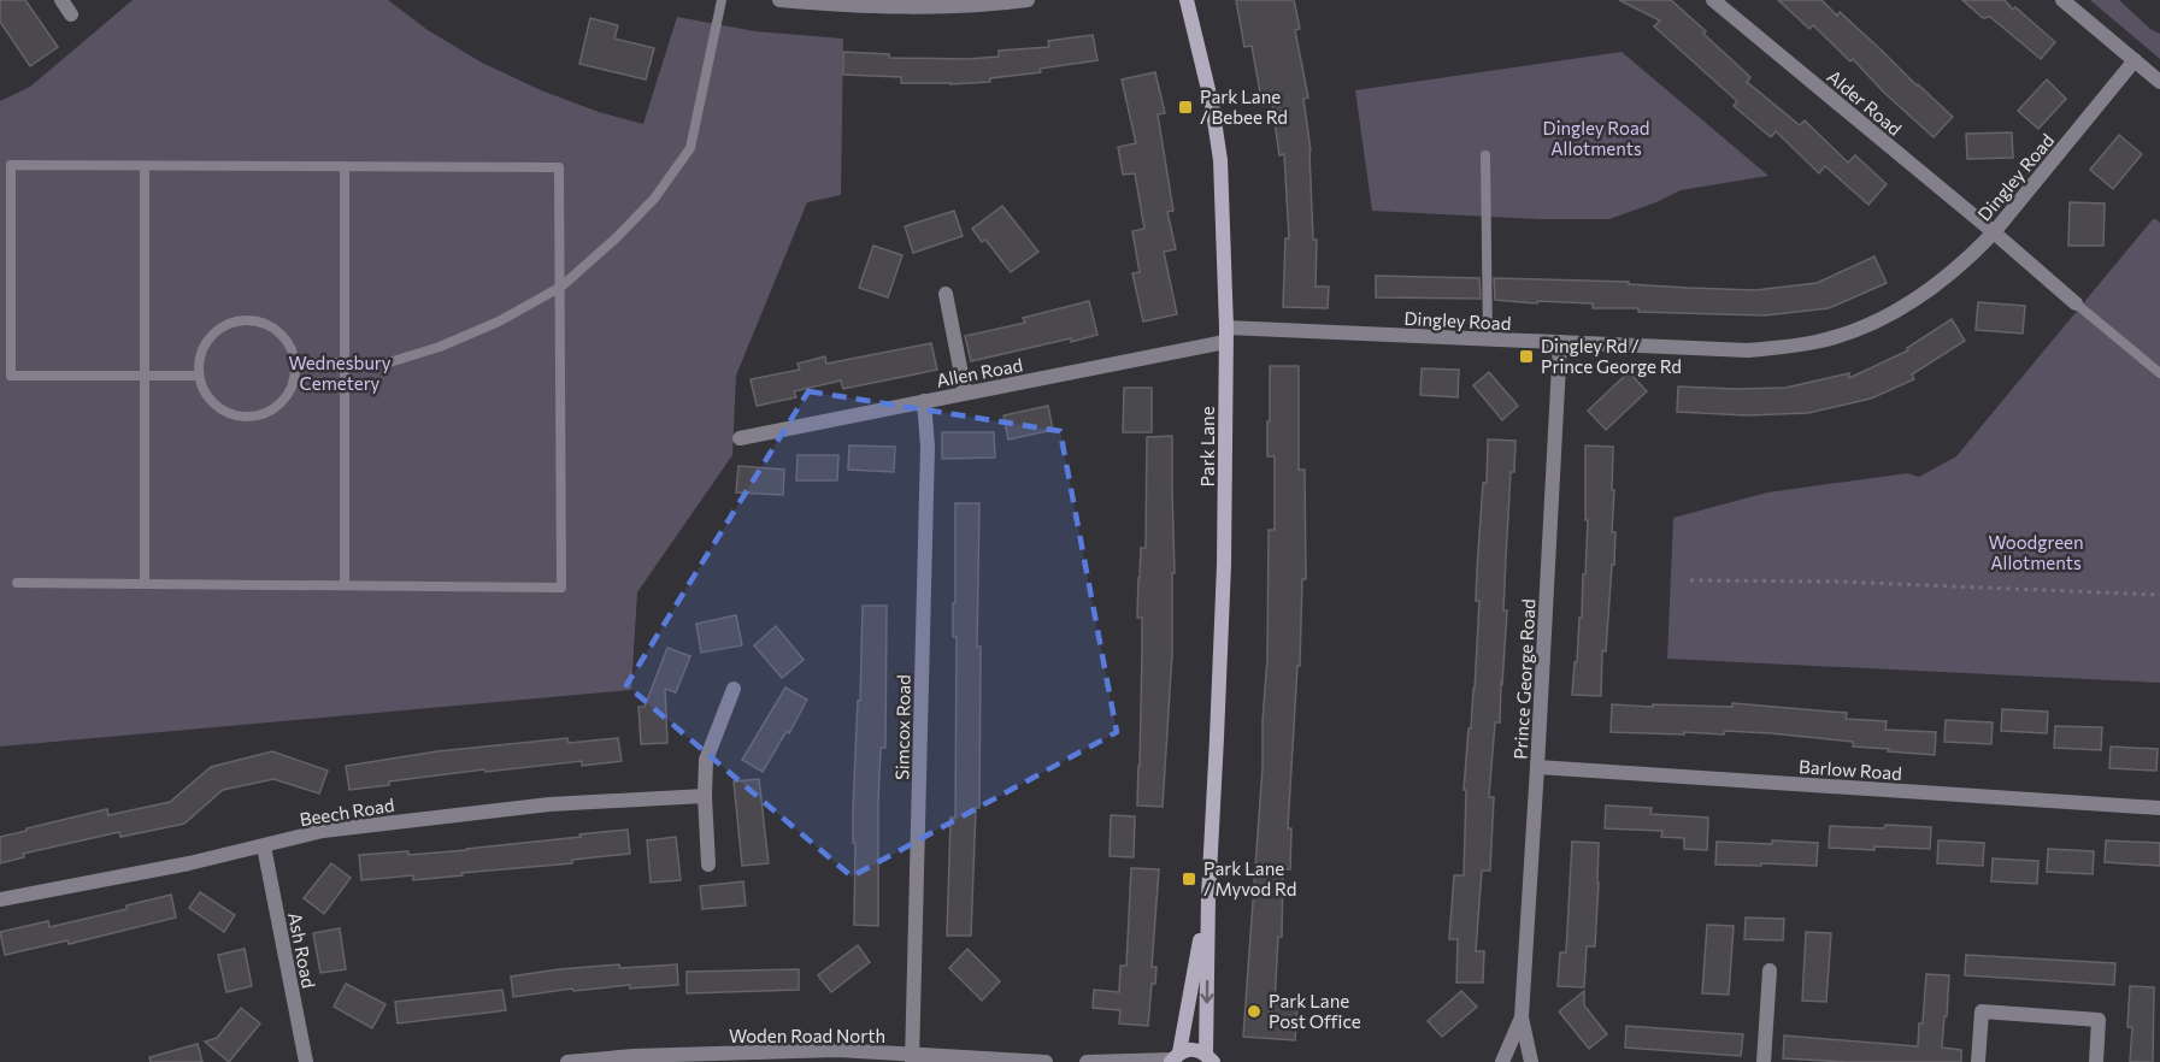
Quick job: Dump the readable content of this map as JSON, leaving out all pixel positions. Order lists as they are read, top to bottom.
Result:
{
  "streets": {
    "main road": ["Park Lane"],
    "street": [
      "Alder Road",
      "Dingley Road",
      "Allen Road",
      "Prince George Road",
      "Simcox Road",
      "Barlow Road",
      "Beech Road",
      "Ash Road",
      "Woden Road North"
    ]
  },
  "crossings": [
    ["Alder Road", "Dingley Road"],
    ["Dingley Road", "Allen Road"],
    ["Dingley Road", "Park Lane"],
    ["Dingley Road", "Prince George Road"],
    ["Allen Road", "Park Lane"],
    ["Allen Road", "Simcox Road"],
    ["Prince George Road", "Barlow Road"],
    ["Simcox Road", "Woden Road North"],
    ["Beech Road", "Ash Road"]
  ],
  "parks": ["Dingley Road Allotments", "Wednesbury Cemetery", "Woodgreen Allotments"],
  "places": {
    "transit": ["Park Lane / Bebee Rd", "Dingley Rd / Prince George Rd", "Park Lane / Myvod Rd"],
    "other": ["Park Lane Post Office"]
  }
}
